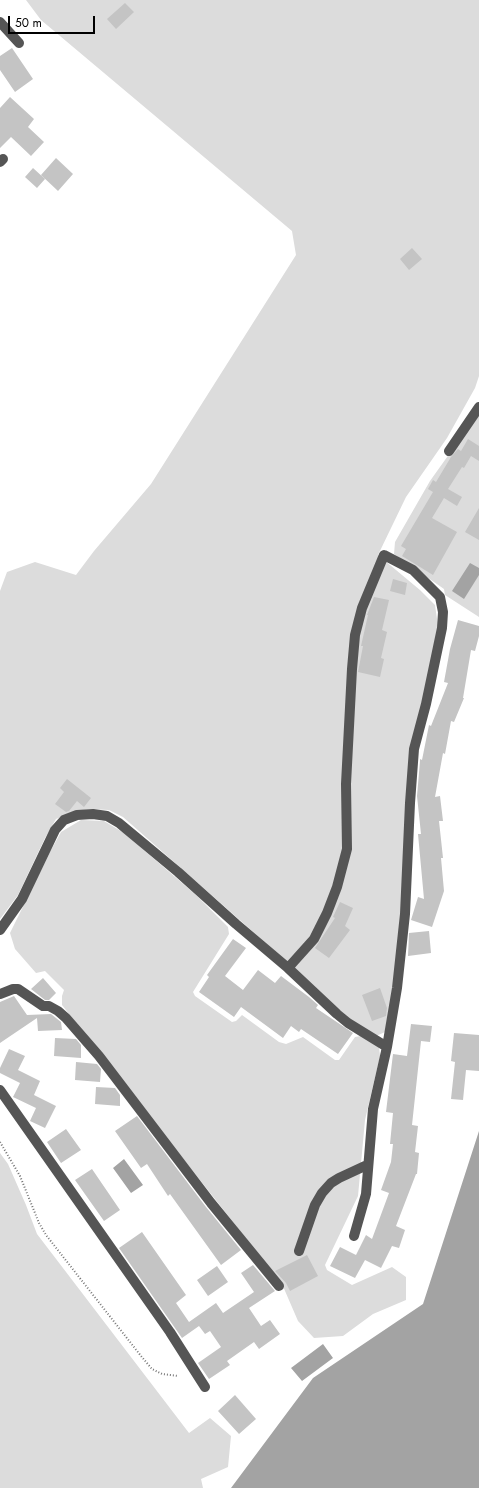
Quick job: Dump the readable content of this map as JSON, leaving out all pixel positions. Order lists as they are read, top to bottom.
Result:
{
  "scale_bar": "50 m"
}
